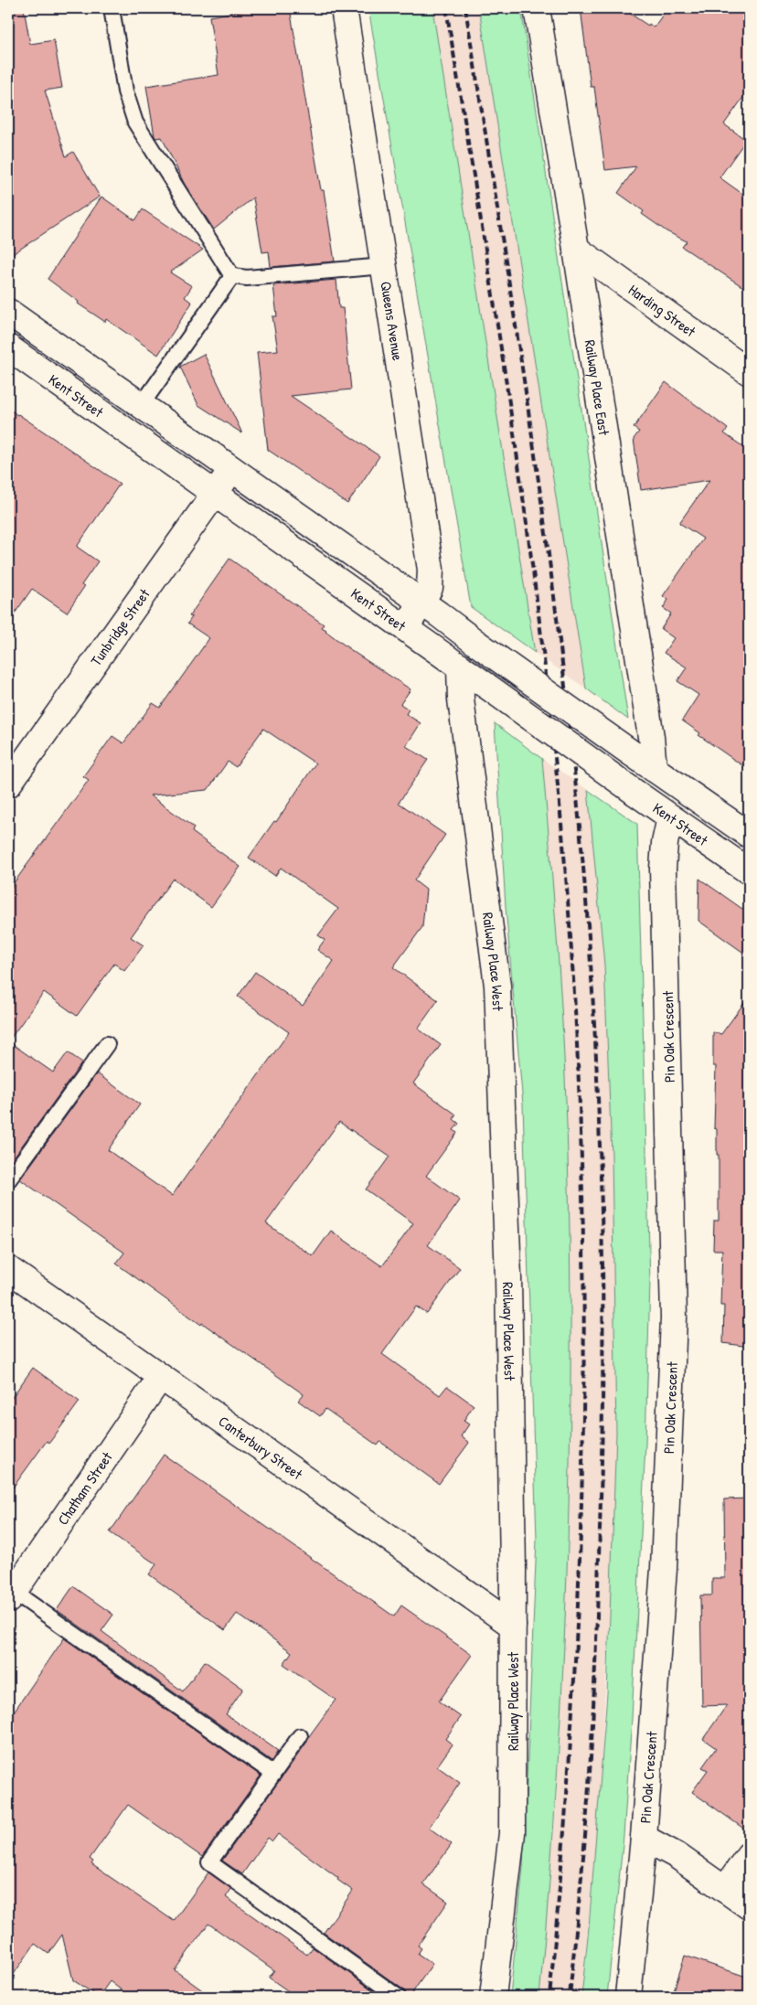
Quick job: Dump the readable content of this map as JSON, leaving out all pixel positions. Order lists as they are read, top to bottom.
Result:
{
  "streets": {
    "street": [
      "Harding Street",
      "Queens Avenue",
      "Railway Place East",
      "Kent Street",
      "Tunbridge Street",
      "Railway Place West",
      "Pin Oak Crescent",
      "Canterbury Street",
      "Chatham Street"
    ]
  },
  "crossings": [
    ["Harding Street", "Railway Place East"],
    ["Queens Avenue", "Kent Street"],
    ["Railway Place East", "Kent Street"],
    ["Kent Street", "Tunbridge Street"],
    ["Kent Street", "Railway Place West"],
    ["Kent Street", "Pin Oak Crescent"],
    ["Railway Place West", "Canterbury Street"],
    ["Canterbury Street", "Chatham Street"]
  ]
}
